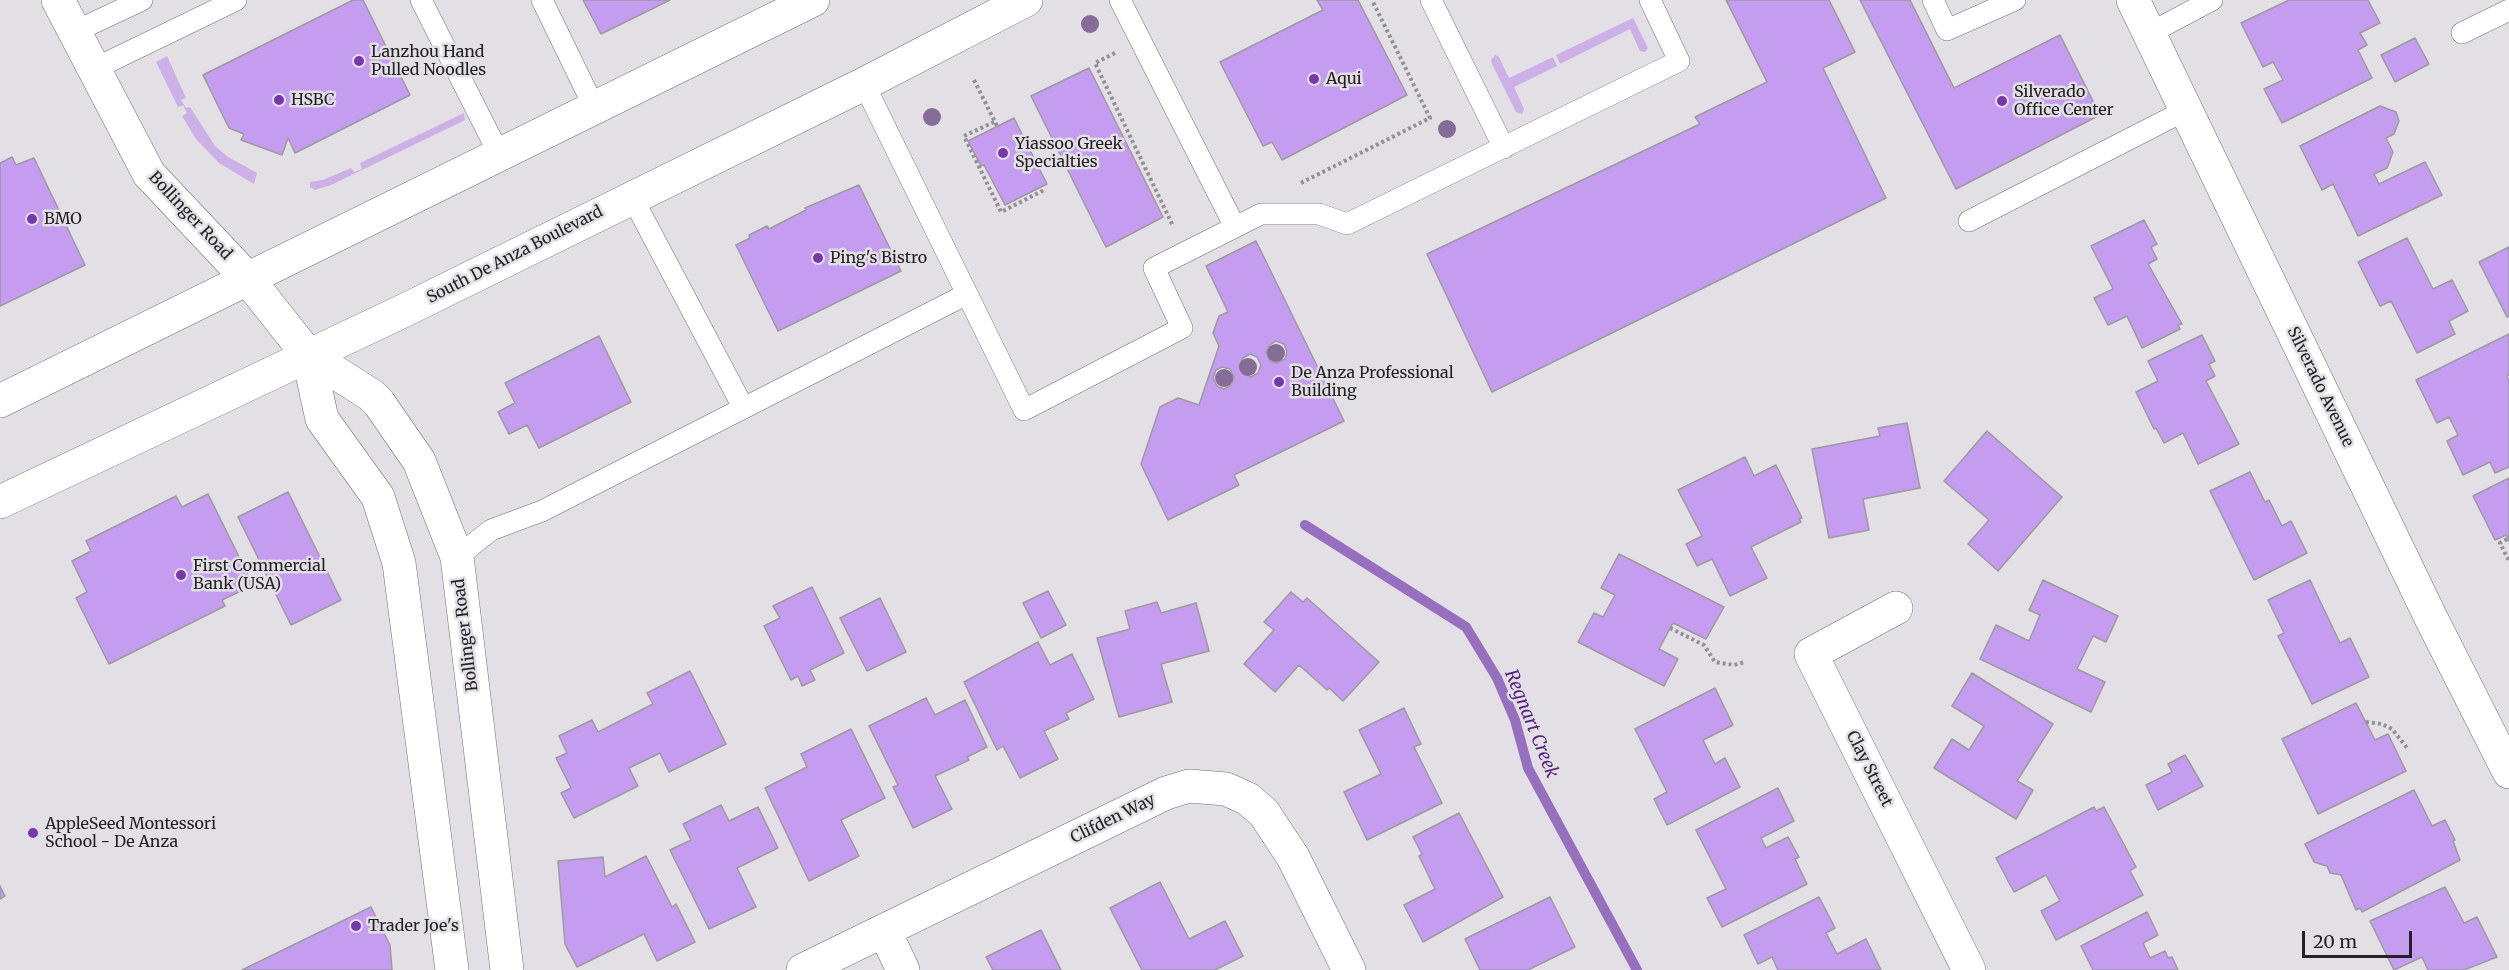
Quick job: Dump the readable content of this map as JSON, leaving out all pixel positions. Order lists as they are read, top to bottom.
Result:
{
  "streets": {
    "main road": [
      "Bollinger Road",
      "South De Anza Boulevard",
      "Silverado Avenue",
      "Clay Street",
      "Clifden Way"
    ]
  },
  "crossings": [
    ["Bollinger Road", "South De Anza Boulevard"]
  ],
  "water": ["Regnart Creek"],
  "places": [
    "Lanzhou Hand Pulled Noodles",
    "Aqui",
    "HSBC",
    "Silverado Office Center",
    "Yiassoo Greek Specialties",
    "BMO",
    "Ping's Bistro",
    "De Anza Professional Building",
    "First Commercial Bank (USA)",
    "AppleSeed Montessori School - De Anza",
    "Trader Joe's"
  ],
  "scale_bar": "20 m"
}
